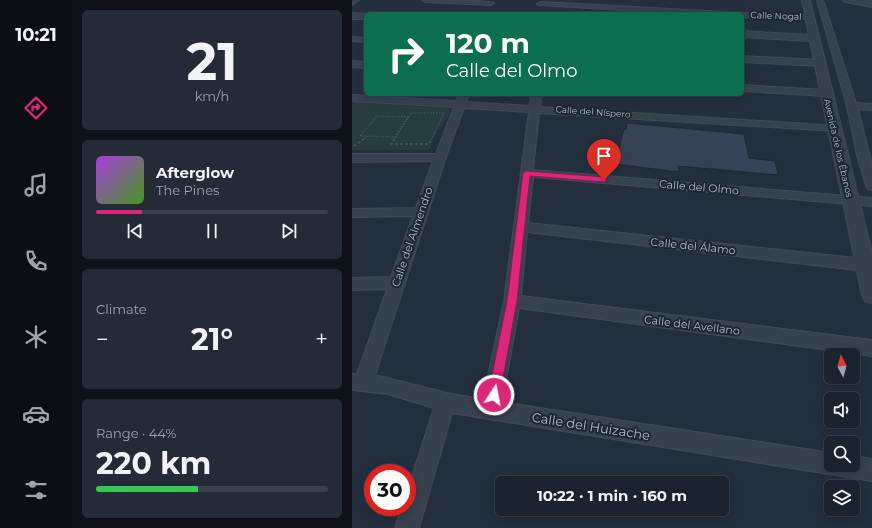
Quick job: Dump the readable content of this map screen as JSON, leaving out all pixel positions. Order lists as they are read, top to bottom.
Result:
{
  "streets": {
    "street": [
      "Calle Nogal",
      "Calle del Níspero",
      "Avenida de los Ébanos",
      "Calle del Olmo",
      "Calle del Almendro",
      "Calle del Álamo",
      "Calle del Avellano",
      "Calle del Huizache"
    ]
  },
  "crossings": [
    ["Calle Nogal", "Avenida de los Ébanos"],
    ["Calle del Níspero", "Avenida de los Ébanos"],
    ["Calle del Níspero", "Calle del Almendro"],
    ["Avenida de los Ébanos", "Calle del Olmo"],
    ["Avenida de los Ébanos", "Calle del Álamo"],
    ["Calle del Almendro", "Calle del Huizache"]
  ],
  "north": "top",
  "page": {
    "tabs": "10:21",
    "tile": [
      ["21", "km/h"],
      "Climate",
      ["Range · 44%", "220 km"]
    ],
    "turn": ["120 m", "Calle del Olmo"],
    "song": ["Afterglow", "The Pines"],
    "heat": ["−", "21°", "+"],
    "limit": "30",
    "trip": "10:22 · 1 min · 160 m"
  }
}
